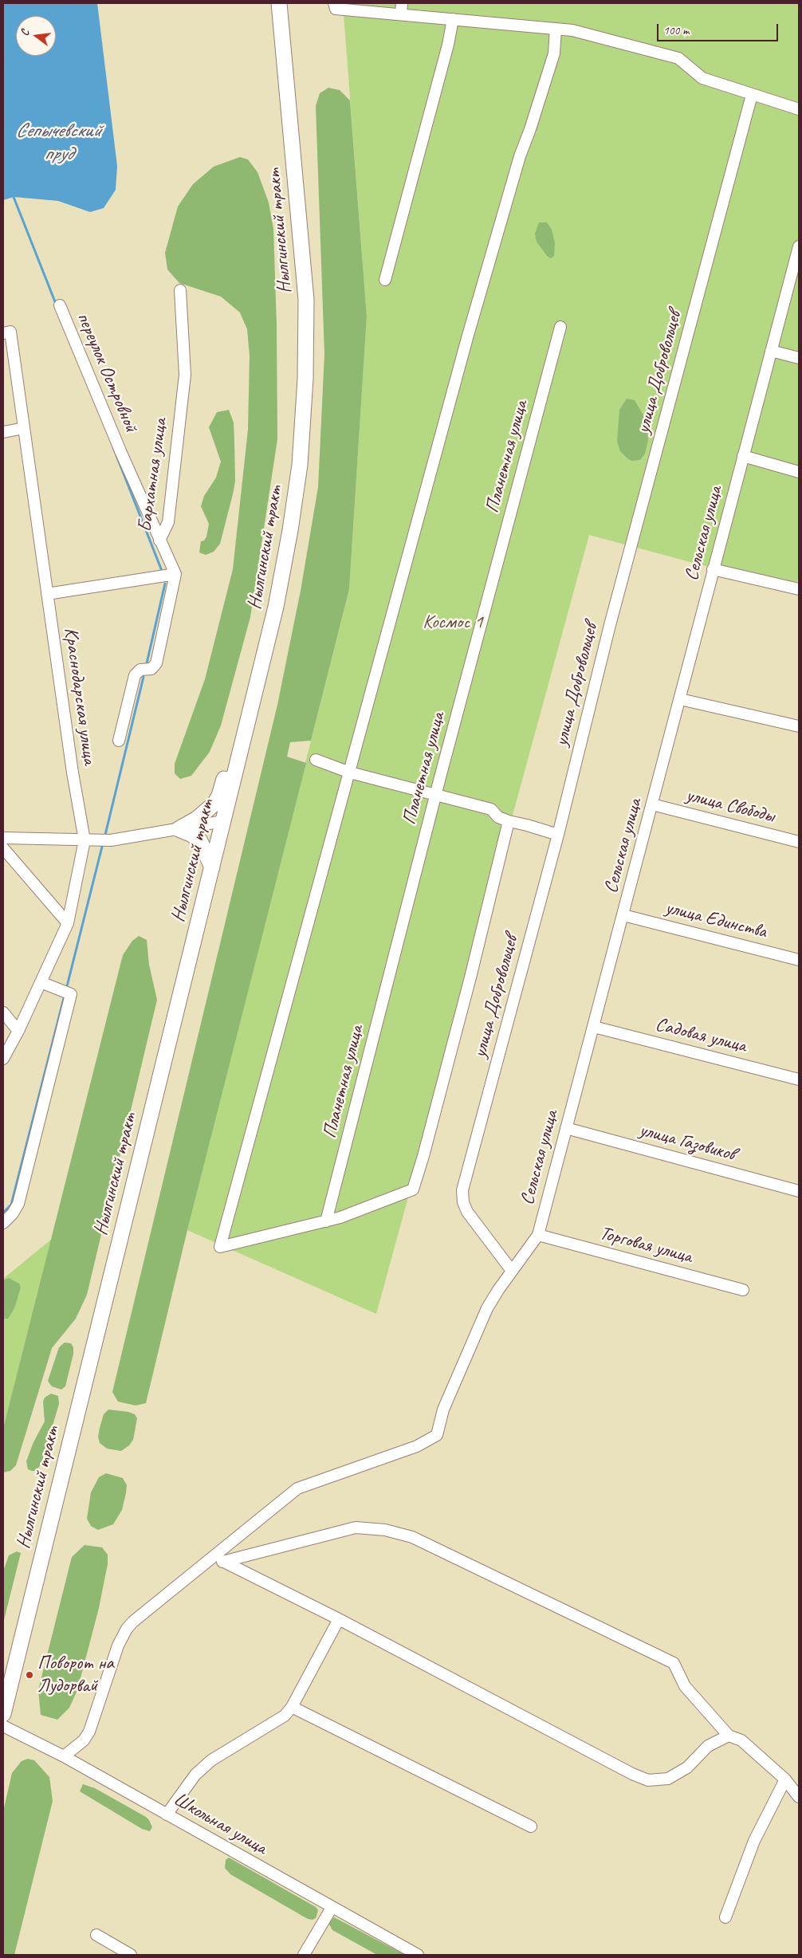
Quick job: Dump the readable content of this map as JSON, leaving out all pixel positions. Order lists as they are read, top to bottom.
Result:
{
  "streets": {
    "main road": ["Нылгинский тракт"],
    "street": [
      "переулок Островной",
      "улица Добровольцев",
      "Планетная улица",
      "Бархатная улица",
      "Сельская улица",
      "Краснодарская улица",
      "улица Свободы",
      "улица Единства",
      "Садовая улица",
      "улица Газовиков",
      "Торговая улица",
      "Школьная улица"
    ]
  },
  "crossings": [
    ["переулок Островной", "Бархатная улица"],
    ["улица Добровольцев", "Сельская улица"],
    ["Сельская улица", "улица Свободы"],
    ["Сельская улица", "улица Единства"],
    ["Сельская улица", "Садовая улица"],
    ["Сельская улица", "улица Газовиков"],
    ["Сельская улица", "Торговая улица"]
  ],
  "water": ["Сепычевский пруд"],
  "parks": ["Космос 1"],
  "places": ["Поворот на Лудорвай"],
  "scale_bar": "100 m",
  "north": "left"
}
